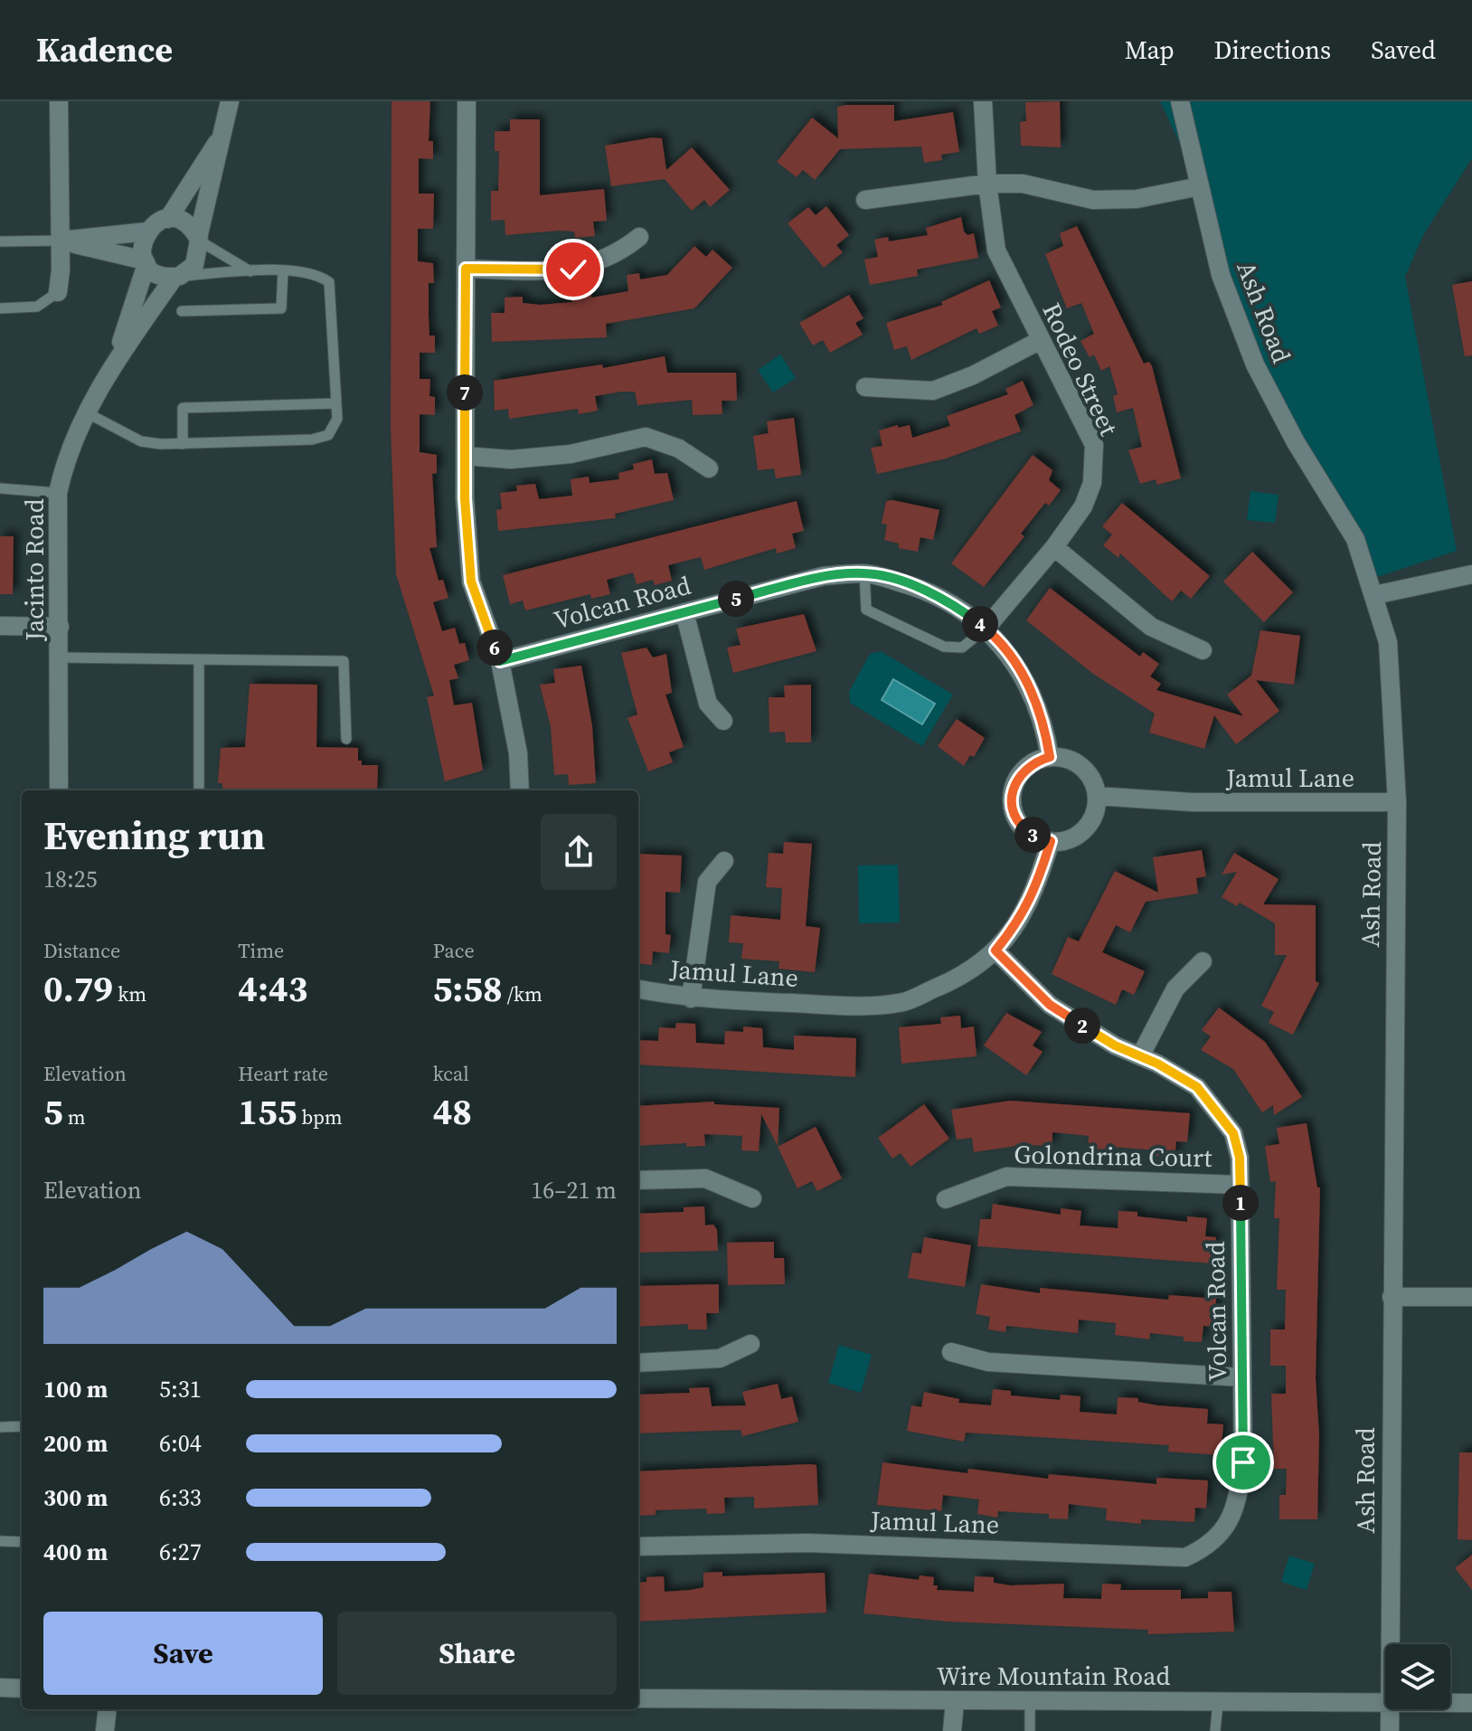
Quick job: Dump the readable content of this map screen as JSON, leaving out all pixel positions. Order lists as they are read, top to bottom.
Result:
{
  "streets": {
    "street": [
      "Ash Road",
      "Rodeo Street",
      "Jacinto Road",
      "Volcan Road",
      "Jamul Lane",
      "Golondrina Court",
      "Wire Mountain Road"
    ]
  },
  "crossings": [
    ["Ash Road", "Jamul Lane"],
    ["Rodeo Street", "Volcan Road"],
    ["Volcan Road", "Jamul Lane"],
    ["Volcan Road", "Golondrina Court"]
  ],
  "page": {
    "header": "Kadence",
    "nav": ["Map", "Directions", "Saved"],
    "pins": [
      "7",
      "5",
      "4",
      "6",
      "3",
      "2",
      "1"
    ],
    "heading": ["Evening run", "18:25"],
    "stats": [
      ["Distance", "0.79 km"],
      ["Time", "4:43"],
      ["Pace", "5:58 /km"],
      ["Elevation", "5 m"],
      ["Heart rate", "155 bpm"],
      ["kcal", "48"]
    ],
    "chart": ["Elevation", "16–21 m"],
    "list": [
      {
        "name": "100 m",
        "note": "5:31"
      },
      {
        "name": "200 m",
        "note": "6:04"
      },
      {
        "name": "300 m",
        "note": "6:33"
      },
      {
        "name": "400 m",
        "note": "6:27"
      }
    ],
    "buttons": ["Save", "Share"]
  }
}
